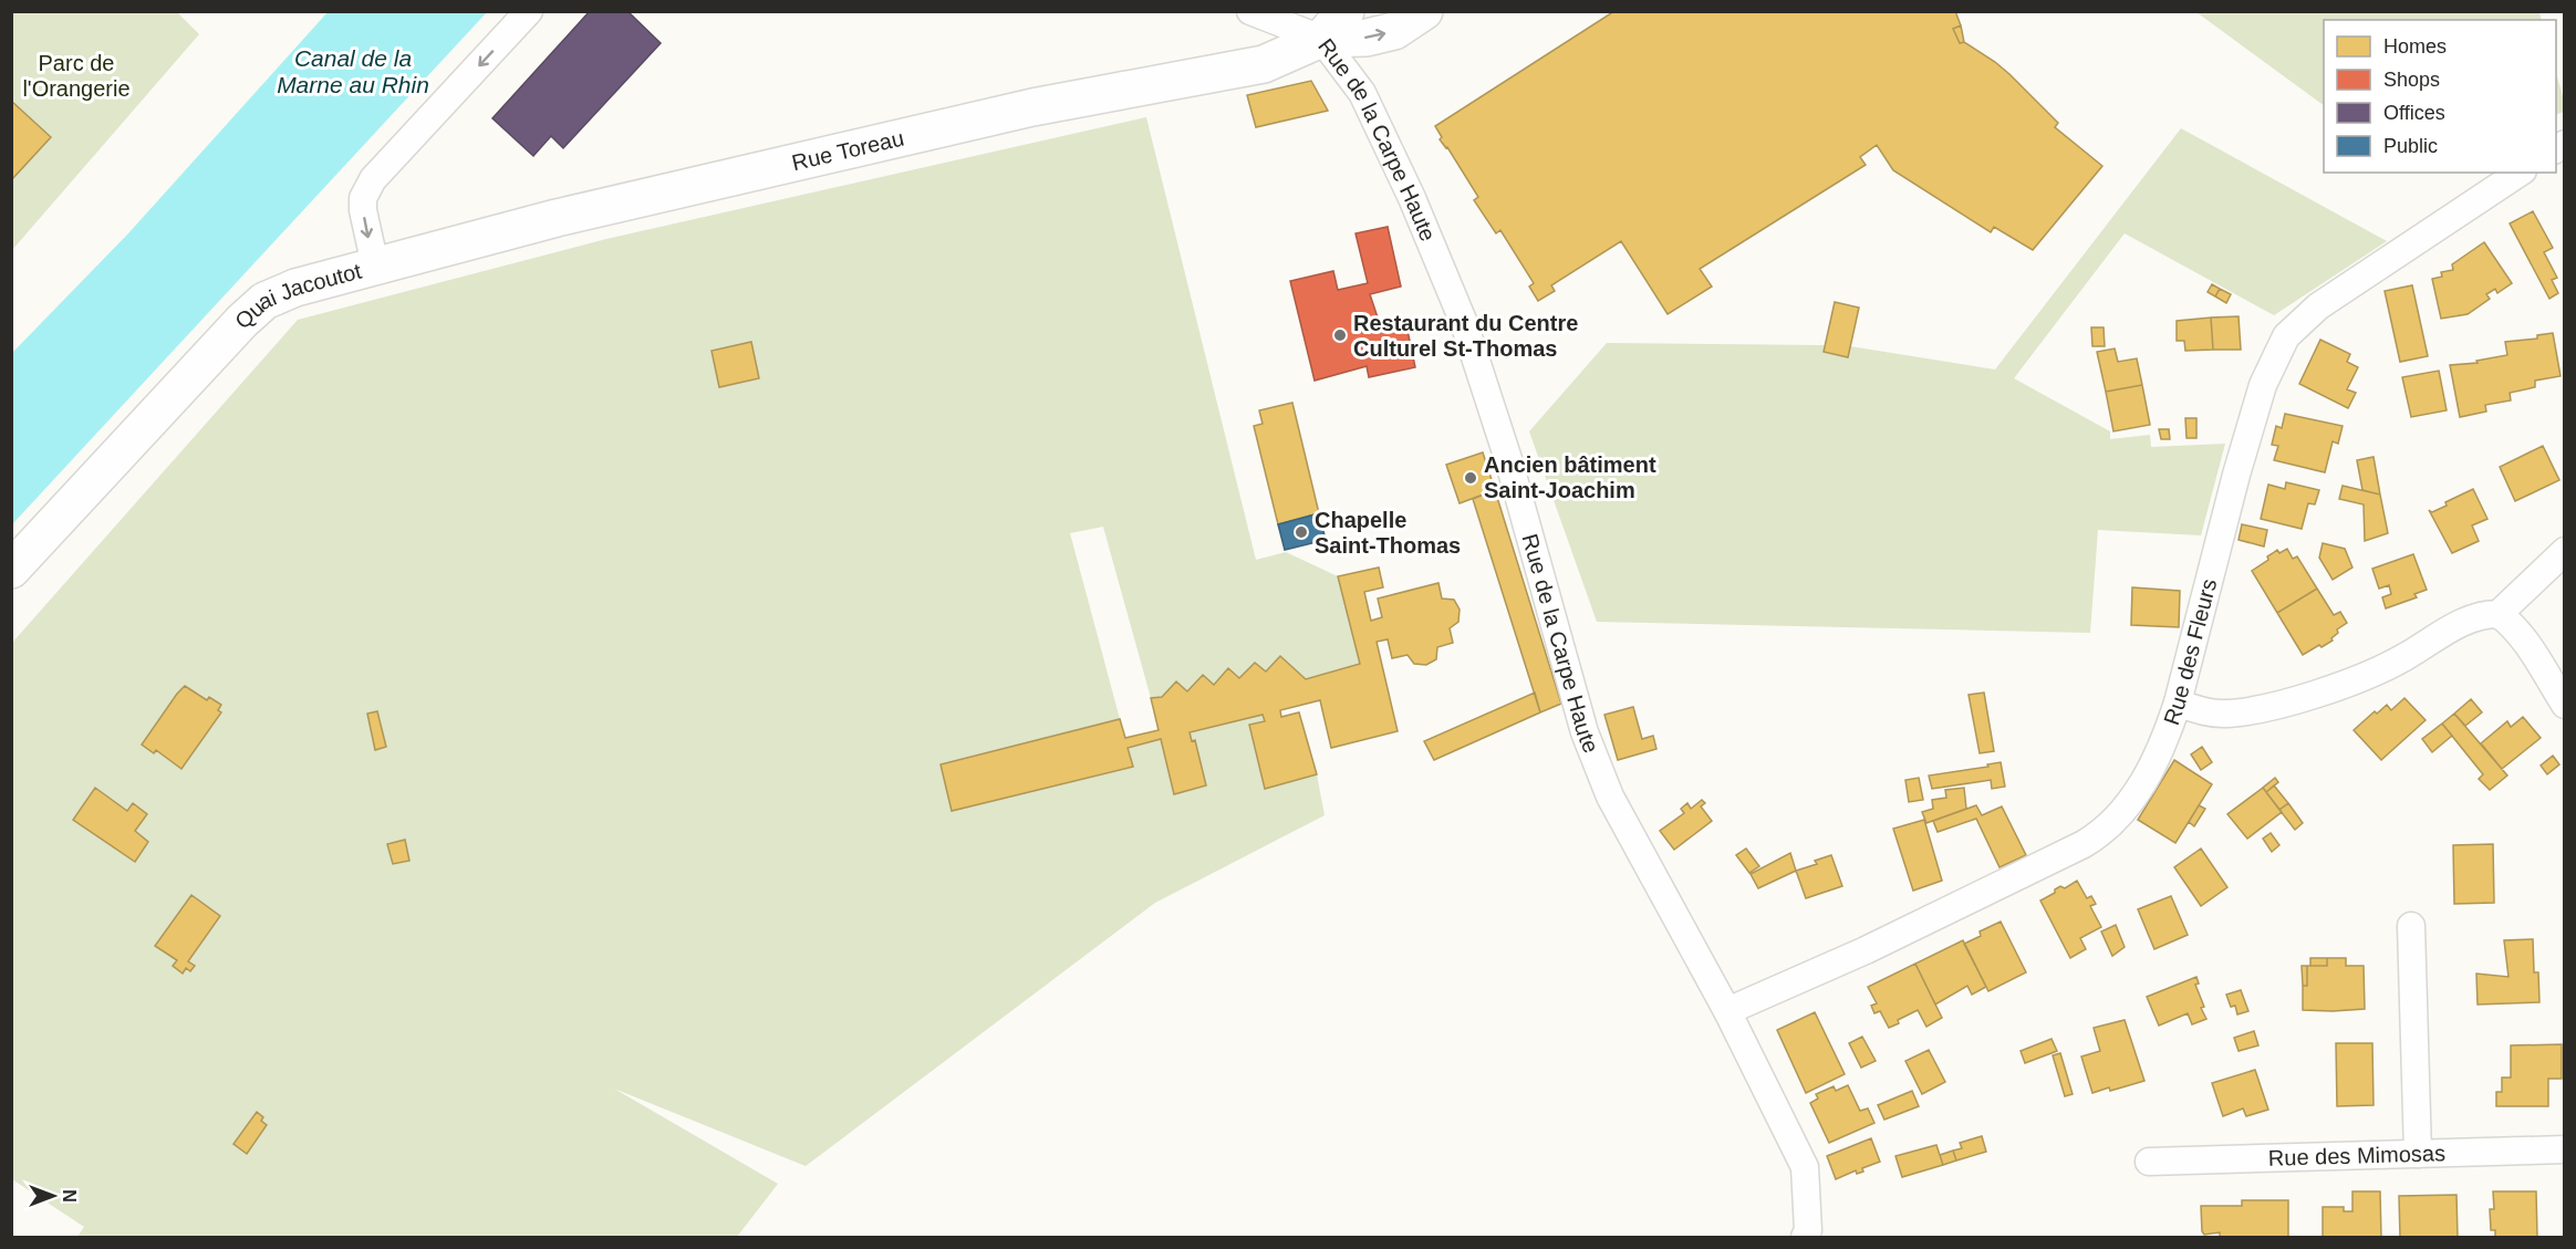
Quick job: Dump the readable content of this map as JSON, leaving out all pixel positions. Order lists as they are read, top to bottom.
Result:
{
  "streets": {
    "main road": ["Rue Toreau", "Quai Jacoutot"],
    "street": ["Rue de la Carpe Haute", "Rue des Fleurs", "Rue des Mimosas"]
  },
  "crossings": [
    ["Rue de la Carpe Haute", "Rue Toreau"],
    ["Rue de la Carpe Haute", "Rue des Fleurs"],
    ["Rue Toreau", "Quai Jacoutot"]
  ],
  "one_way": ["Quai Jacoutot"],
  "water": ["Canal de la Marne au Rhin"],
  "parks": ["Parc de l'Orangerie"],
  "places": ["Restaurant du Centre Culturel St-Thomas", "Ancien bâtiment Saint-Joachim", "Chapelle Saint-Thomas"],
  "legend": [
    "Homes",
    "Shops",
    "Offices",
    "Public"
  ],
  "north": "right"
}
